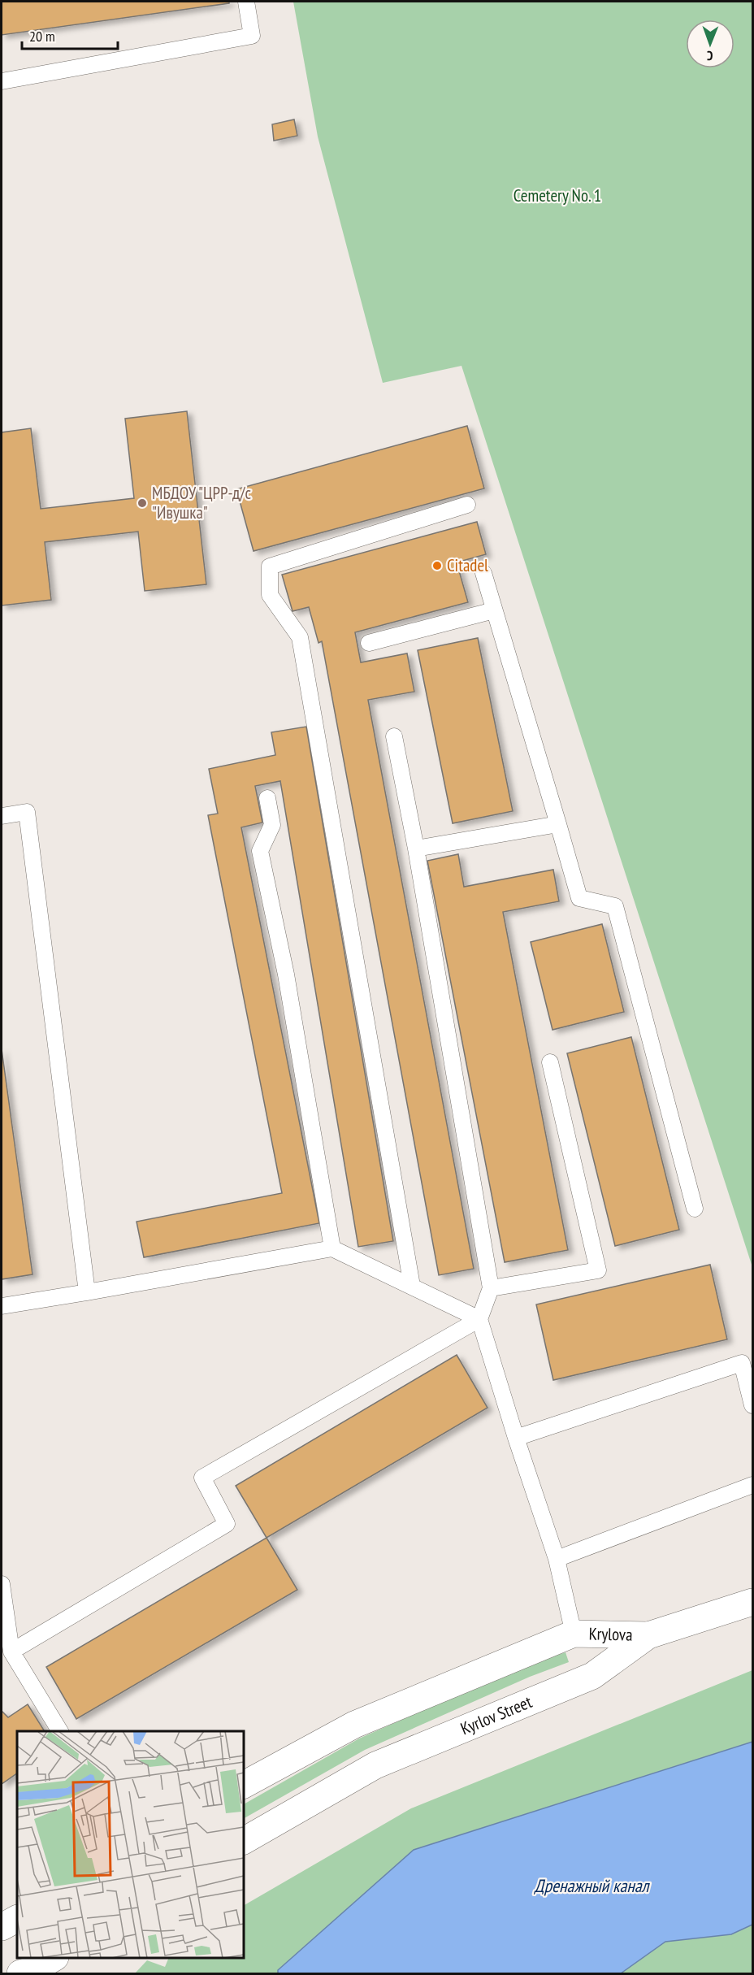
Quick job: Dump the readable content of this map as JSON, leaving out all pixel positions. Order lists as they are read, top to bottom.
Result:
{
  "streets": {
    "main road": ["Krylova", "Kyrlov Street"]
  },
  "crossings": [
    ["Krylova", "Kyrlov Street"]
  ],
  "water": ["Дренажный канал"],
  "parks": ["Cemetery No. 1"],
  "places": ["МБДОУ \"ЦРР-д/с \"Ивушка\"", "Citadel"],
  "scale_bar": "20 m",
  "north": "bottom"
}
